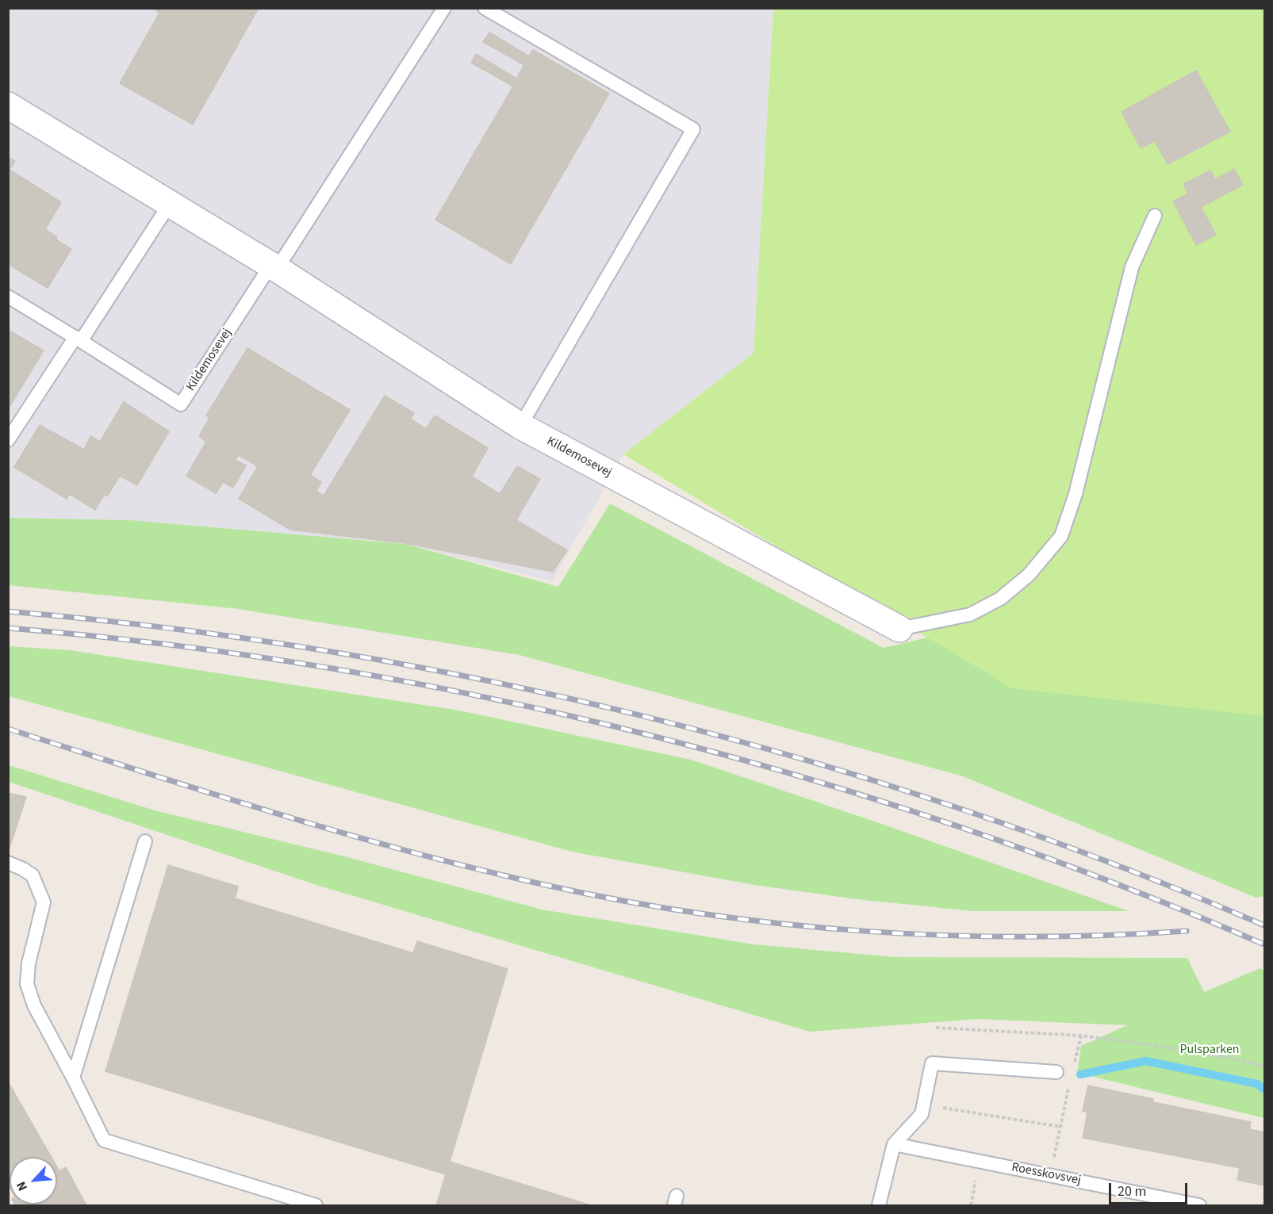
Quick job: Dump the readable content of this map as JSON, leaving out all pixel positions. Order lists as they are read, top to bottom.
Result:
{
  "streets": {
    "street": ["Kildemosevej"],
    "lane": ["Roesskovsvej"]
  },
  "parks": ["Pulsparken"],
  "scale_bar": "20 m",
  "north": "bottom left"
}
